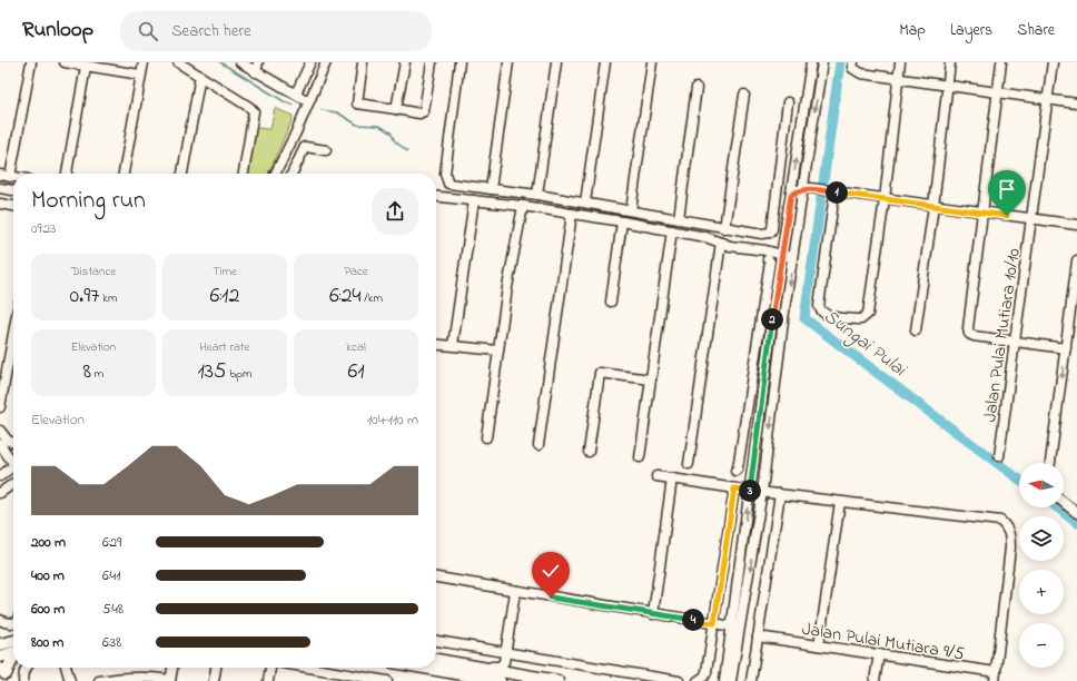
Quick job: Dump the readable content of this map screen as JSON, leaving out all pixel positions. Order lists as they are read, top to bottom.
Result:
{
  "streets": {
    "street": ["Jalan Pulai Mutiara 10/10", "Jalan Pulai Mutiara 9/5"]
  },
  "water": ["Sungai Pulai"],
  "north": "left",
  "page": {
    "header": "Runloop",
    "search": "Search here",
    "nav": ["Map", "Layers", "Share"],
    "heading": ["Morning run", "09:23"],
    "pins": [
      "1",
      "2",
      "3",
      "4"
    ],
    "stats": [
      ["Distance", "0.97 km"],
      ["Time", "6:12"],
      ["Pace", "6:24 /km"],
      ["Elevation", "8 m"],
      ["Heart rate", "135 bpm"],
      ["kcal", "61"]
    ],
    "chart": ["Elevation", "104–110 m"],
    "map_buttons": ["+", "−"],
    "list": [
      {
        "name": "200 m",
        "note": "6:29"
      },
      {
        "name": "400 m",
        "note": "6:41"
      },
      {
        "name": "600 m",
        "note": "5:48"
      },
      {
        "name": "800 m",
        "note": "6:38"
      }
    ]
  }
}
